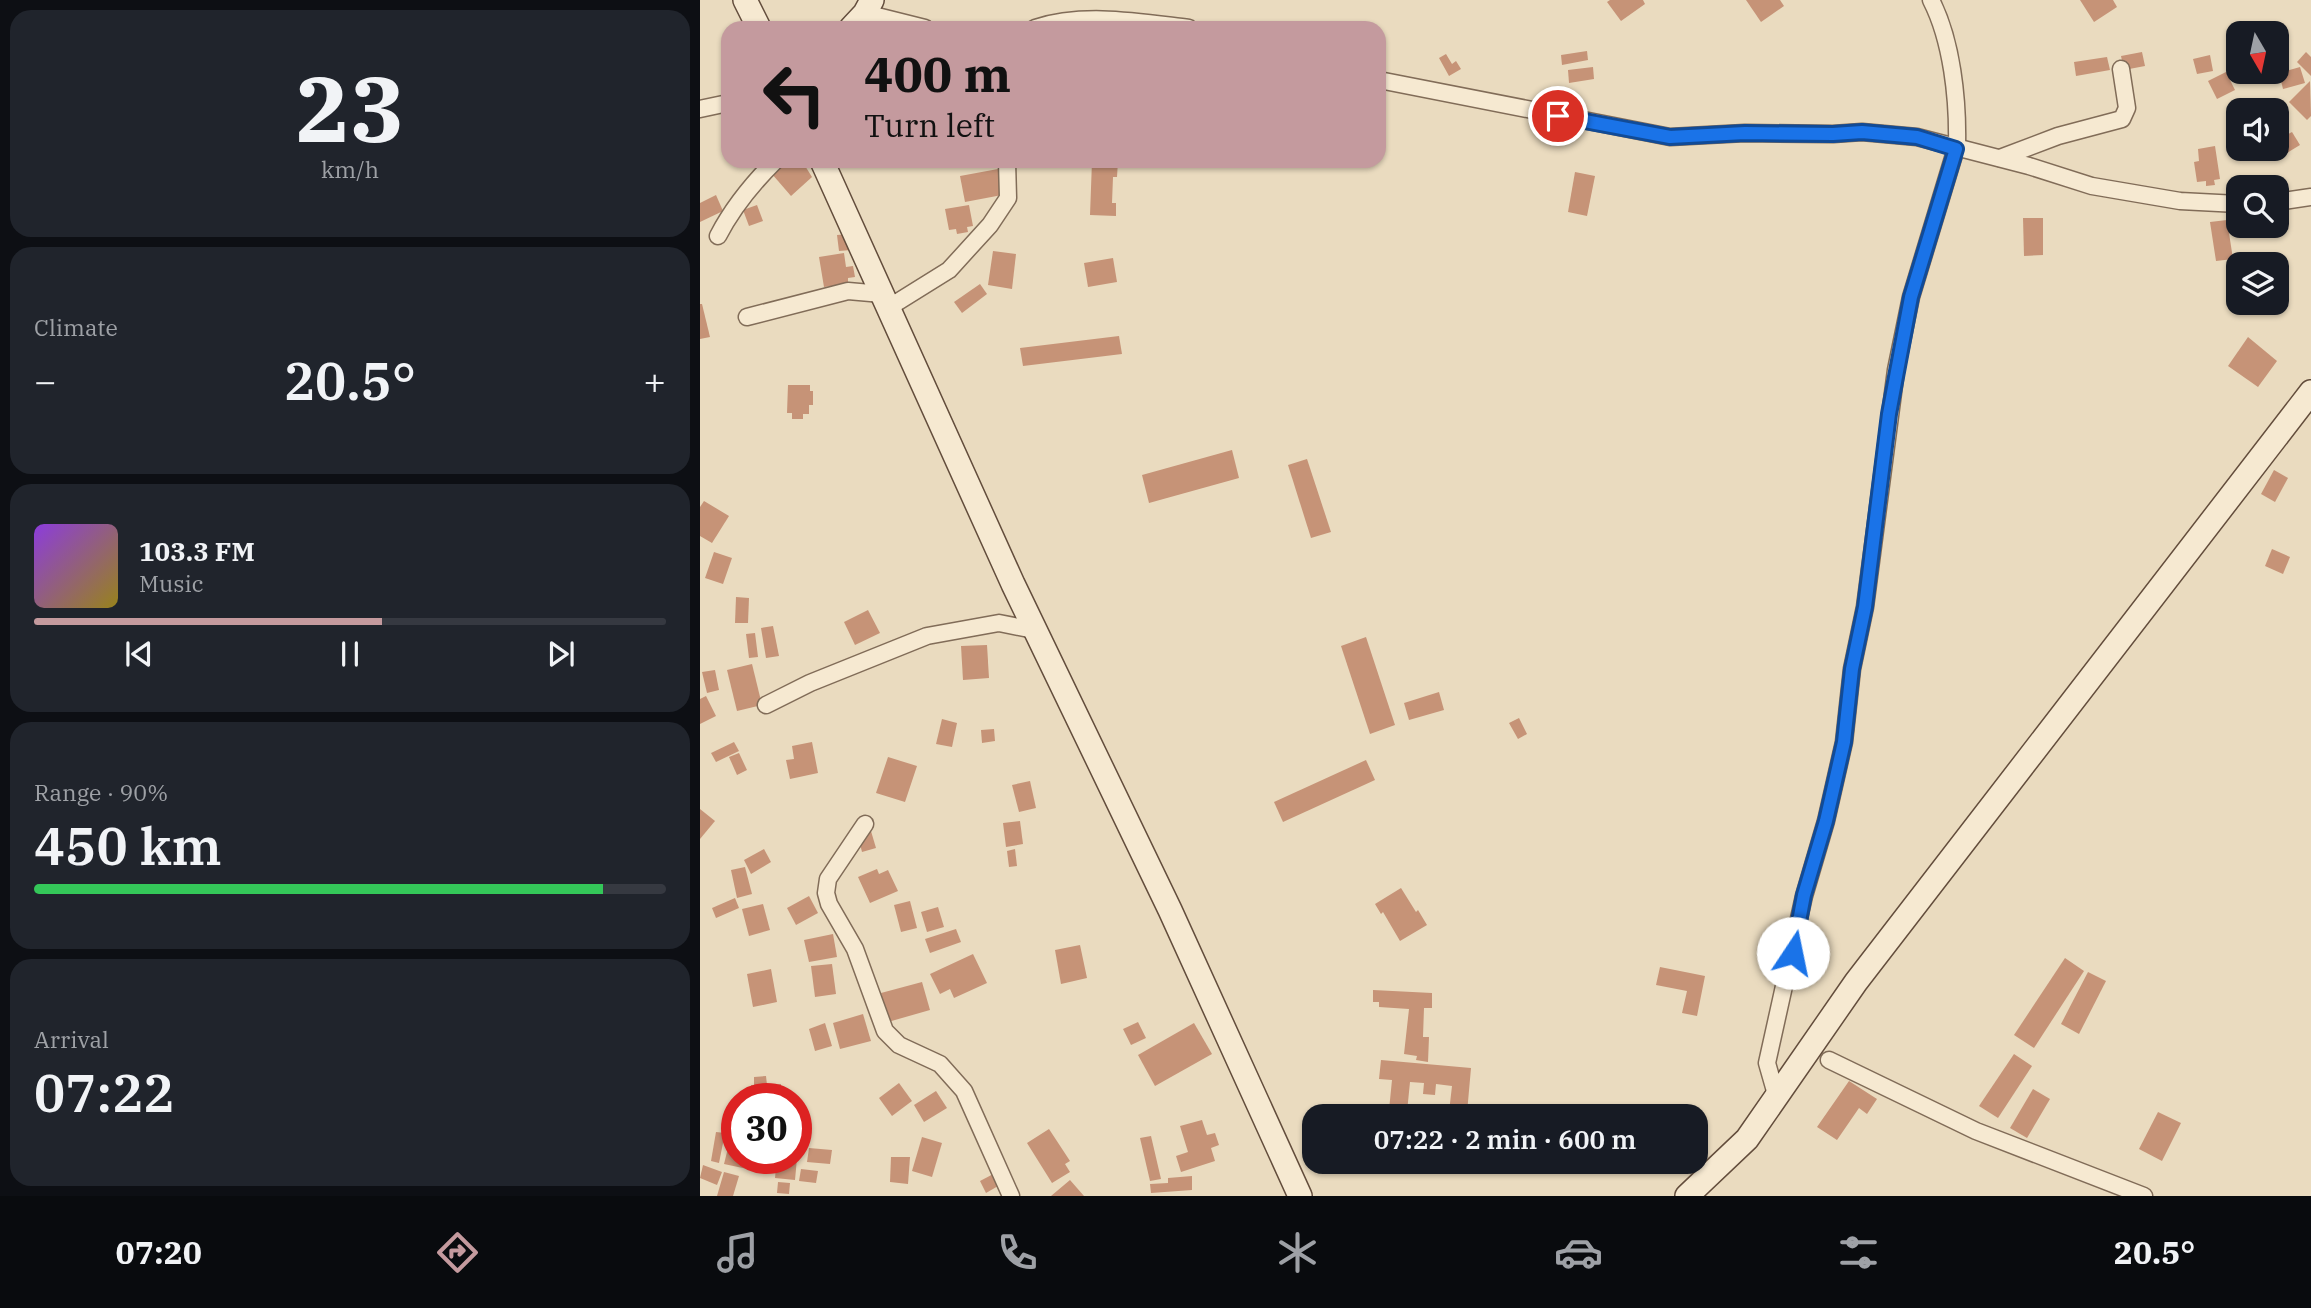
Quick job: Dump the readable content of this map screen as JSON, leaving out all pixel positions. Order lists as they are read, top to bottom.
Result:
{
  "north": "bottom",
  "page": {
    "tile": [
      ["23", "km/h"],
      "Climate",
      ["Range · 90%", "450 km"],
      ["Arrival", "07:22"]
    ],
    "turn": ["400 m", "Turn left"],
    "heat": ["−", "20.5°", "+"],
    "song": ["103.3 FM", "Music"],
    "limit": "30",
    "trip": "07:22 · 2 min · 600 m",
    "tabs": ["07:20", "20.5°"]
  }
}
